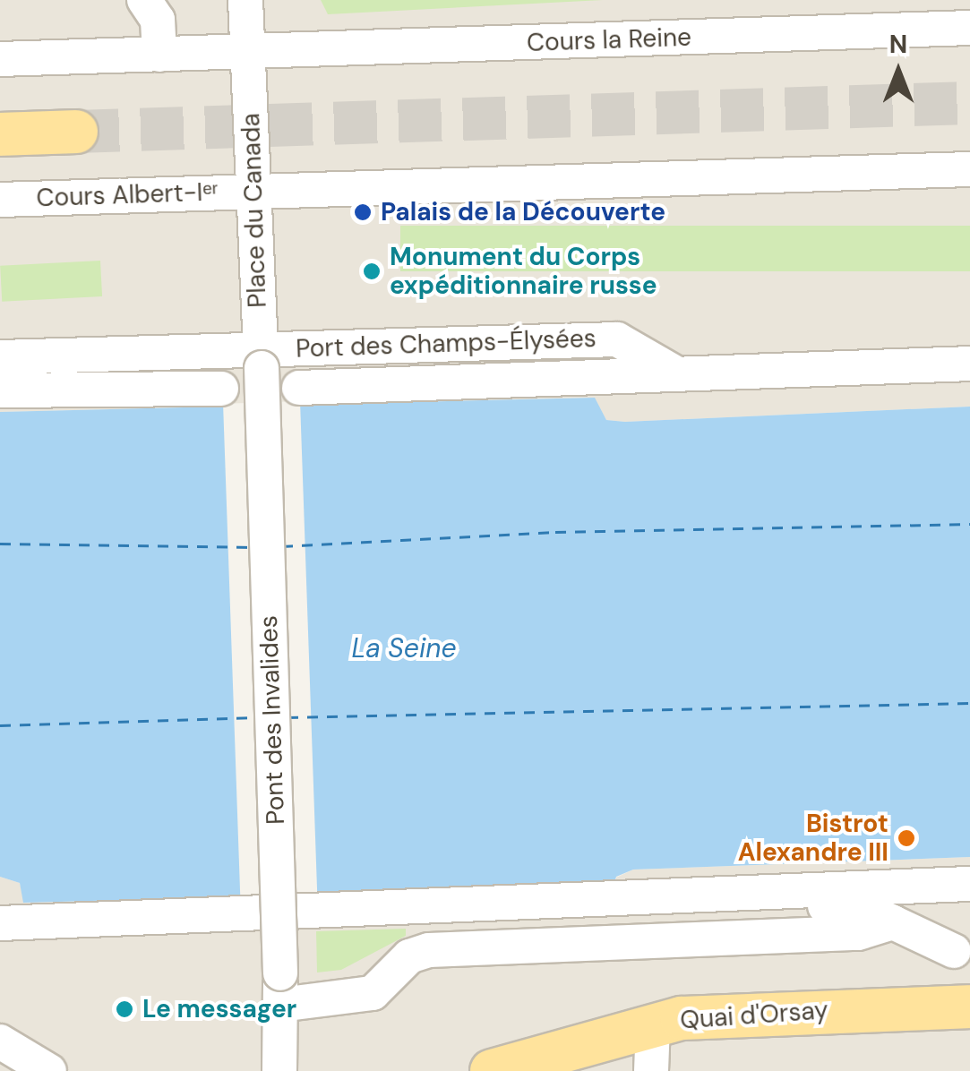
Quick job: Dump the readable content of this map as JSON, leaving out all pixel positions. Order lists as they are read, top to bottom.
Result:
{
  "streets": {
    "main road": ["Quai d'Orsay"],
    "street": [
      "Cours la Reine",
      "Cours Albert-Iᵉʳ",
      "Place du Canada",
      "Port des Champs-Élysées",
      "Pont des Invalides"
    ]
  },
  "crossings": [
    ["Cours la Reine", "Place du Canada"],
    ["Cours Albert-Iᵉʳ", "Place du Canada"],
    ["Place du Canada", "Port des Champs-Élysées"],
    ["Place du Canada", "Pont des Invalides"],
    ["Port des Champs-Élysées", "Pont des Invalides"]
  ],
  "water": ["La Seine"],
  "places": [
    "Palais de la Découverte",
    "Monument du Corps expéditionnaire russe",
    "Bistrot Alexandre III",
    "Le messager"
  ],
  "north": "top"
}
